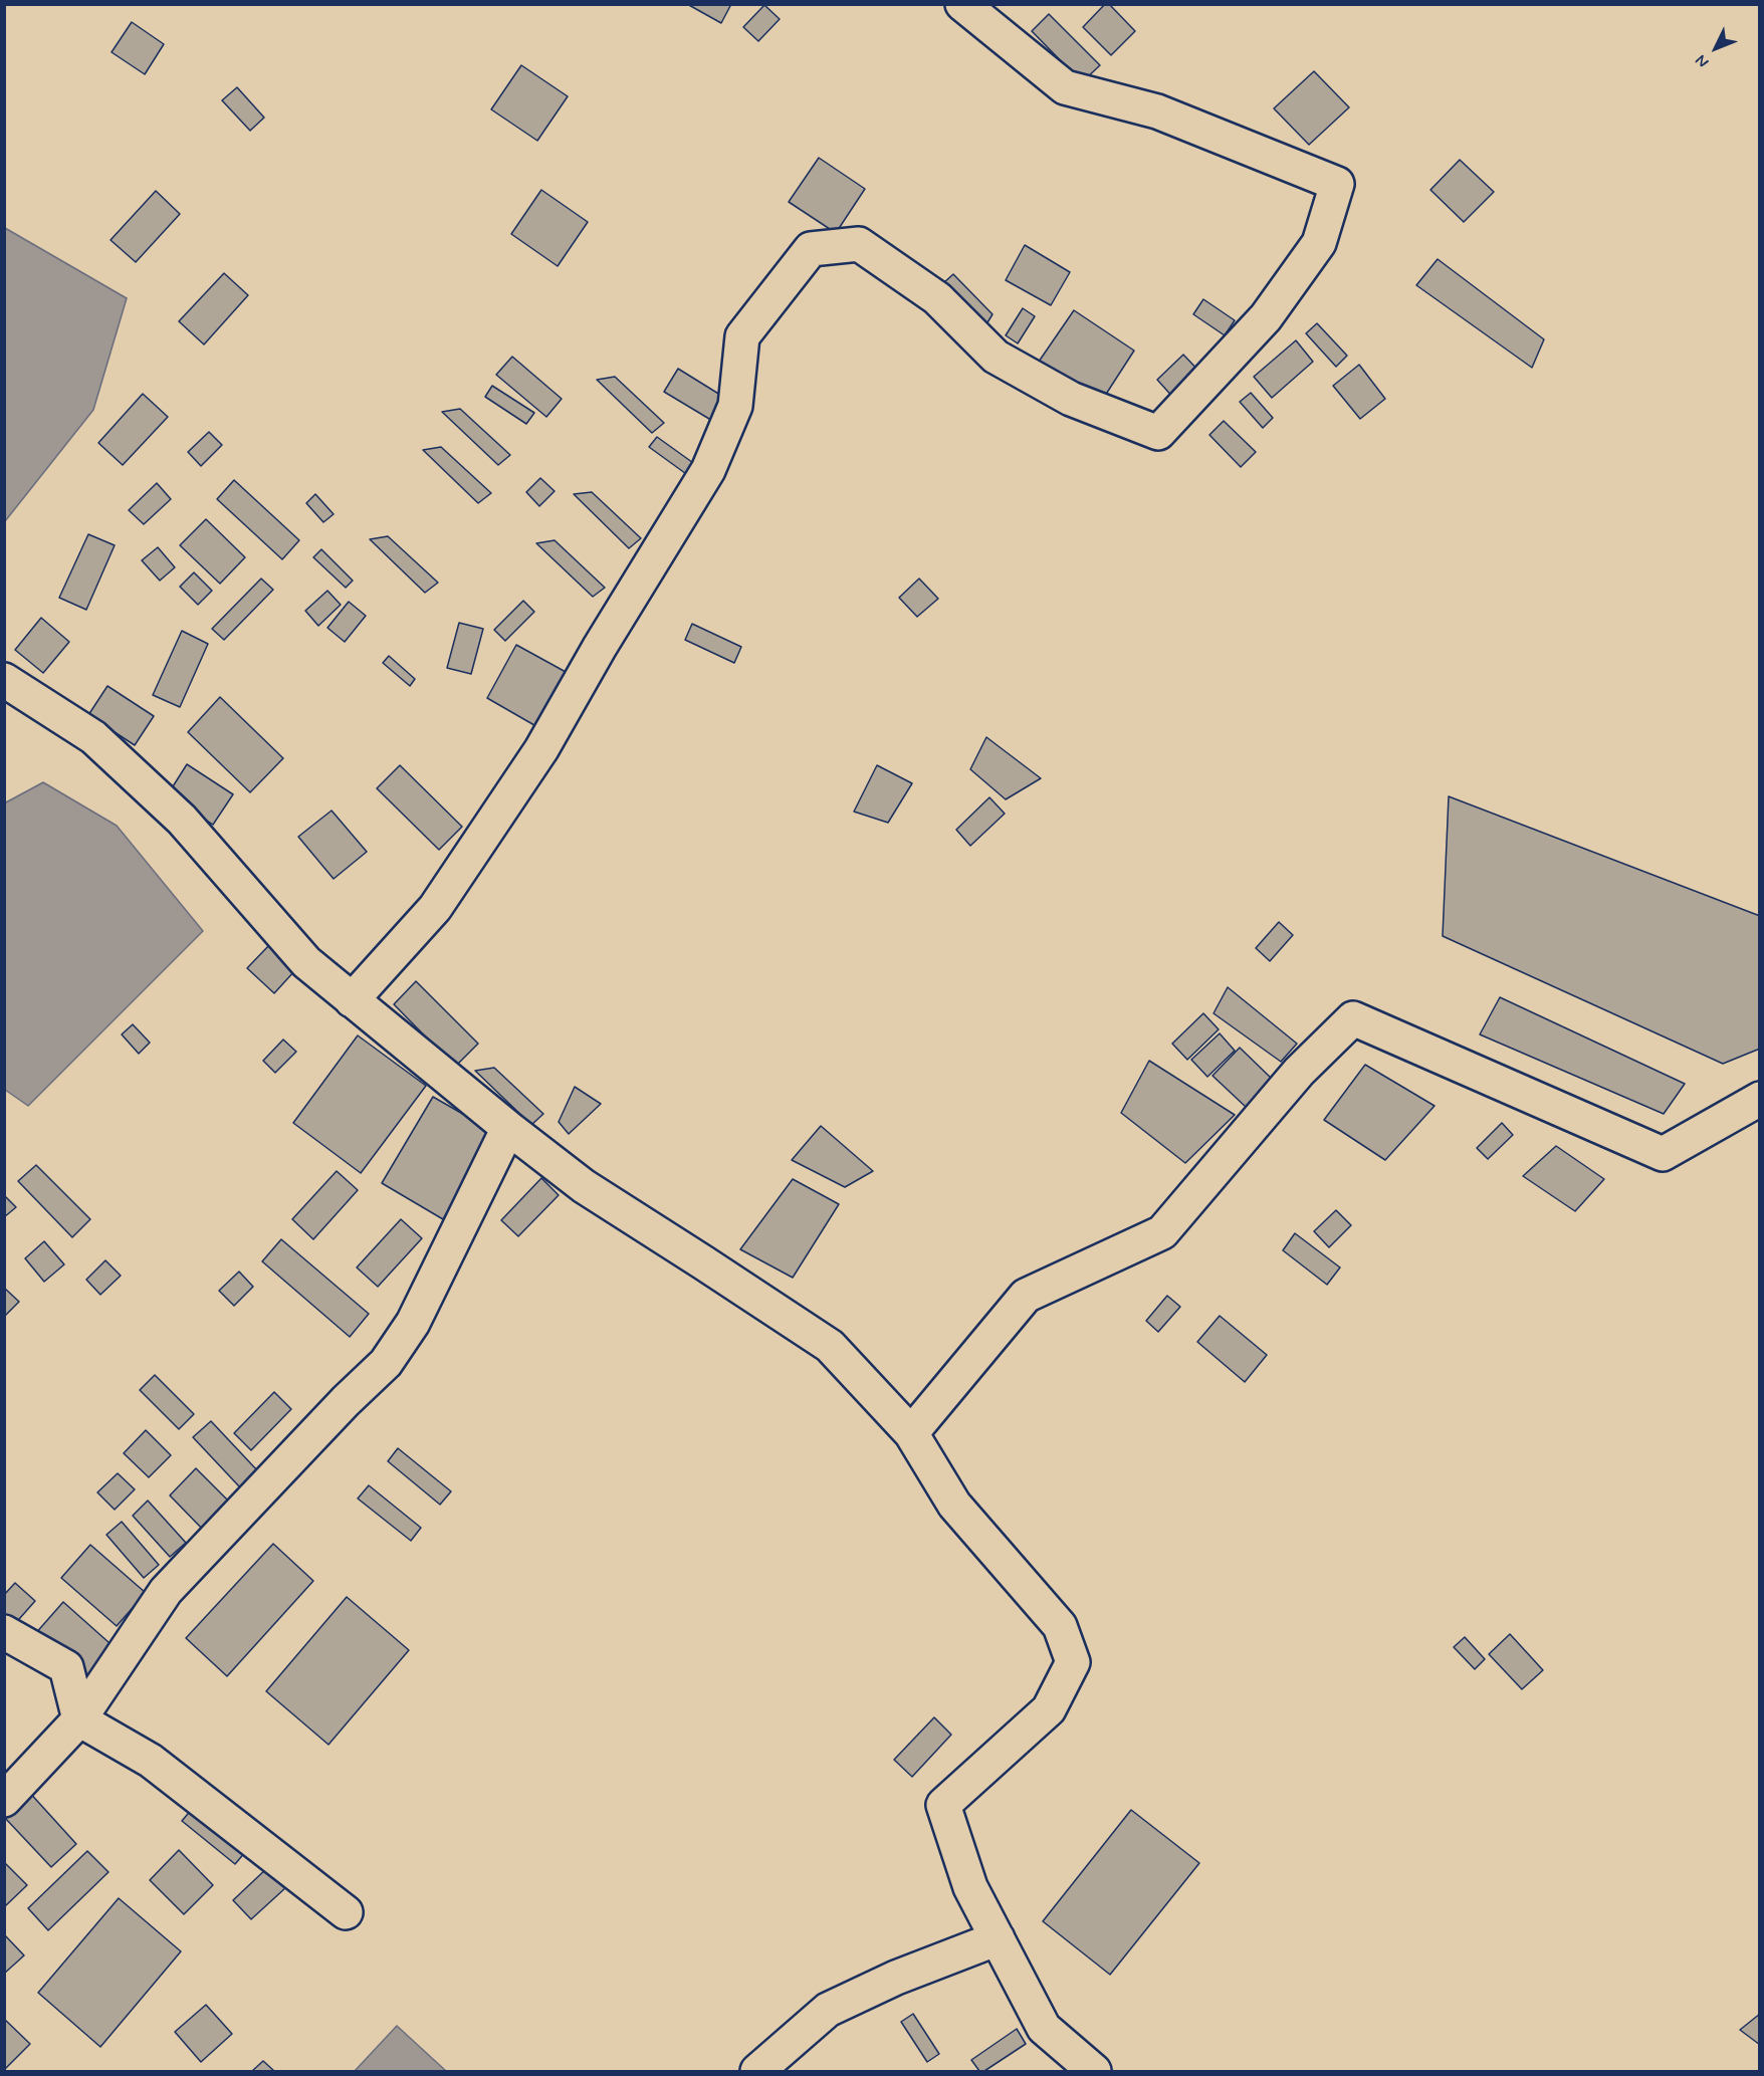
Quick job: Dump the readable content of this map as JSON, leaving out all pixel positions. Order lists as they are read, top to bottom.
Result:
{
  "north": "bottom left"
}
